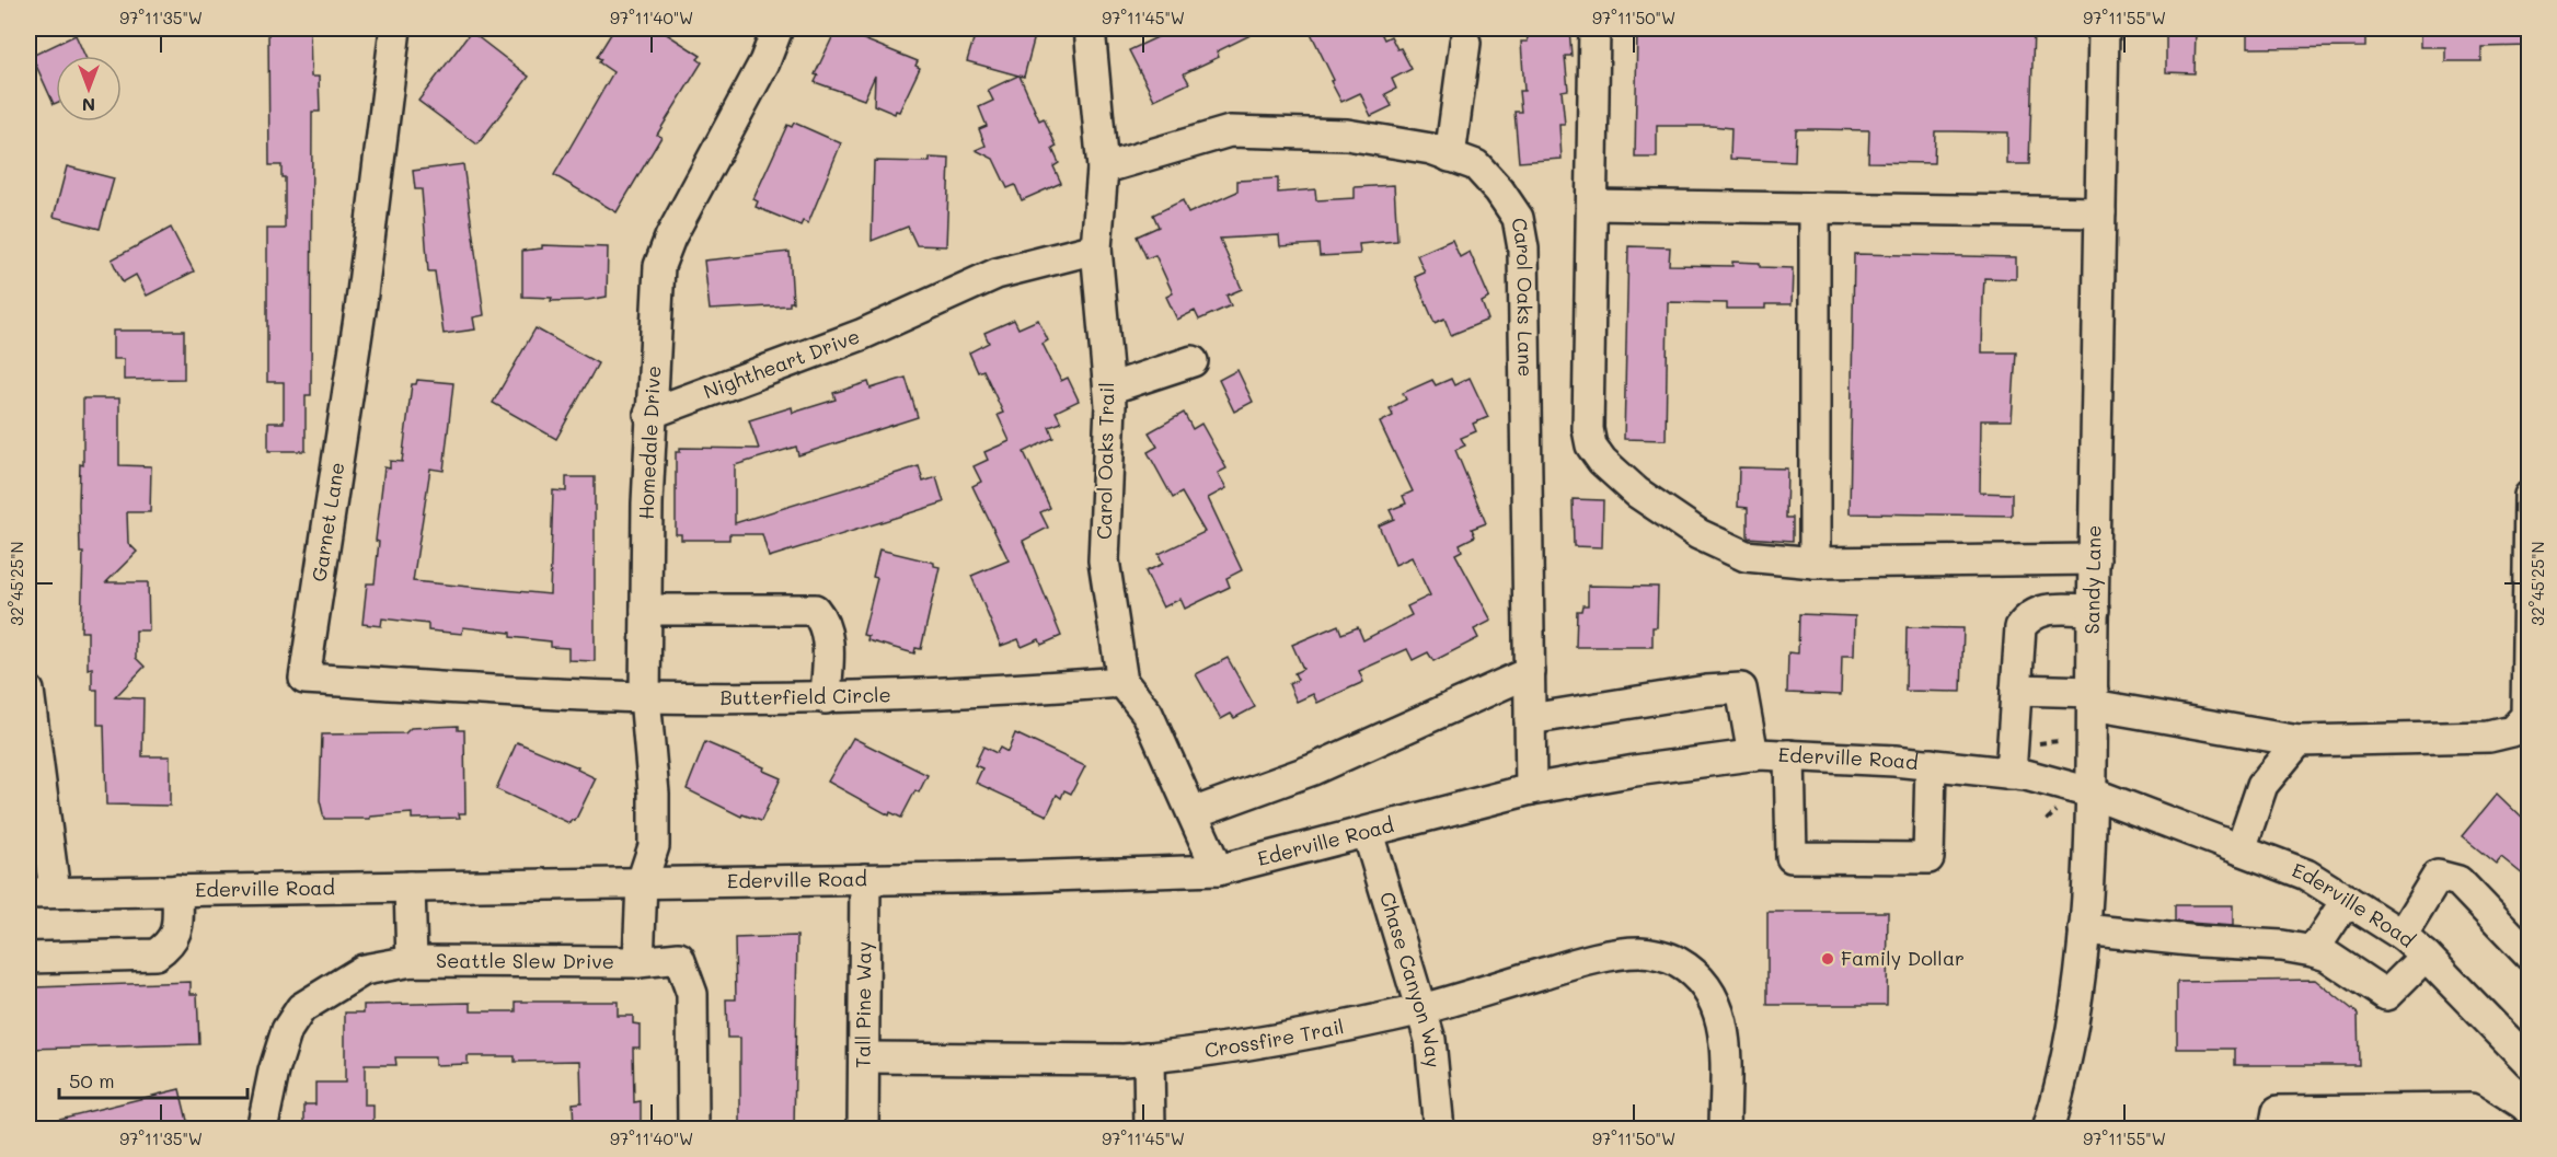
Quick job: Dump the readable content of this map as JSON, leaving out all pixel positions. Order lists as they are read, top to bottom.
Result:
{
  "streets": {
    "street": [
      "Carol Oaks Lane",
      "Nightheart Drive",
      "Homedale Drive",
      "Carol Oaks Trail",
      "Garnet Lane",
      "Sandy Lane",
      "Butterfield Circle",
      "Ederville Road",
      "Seattle Slew Drive",
      "Chase Canyon Way",
      "Tall Pine Way",
      "Crossfire Trail"
    ]
  },
  "crossings": [
    ["Carol Oaks Lane", "Carol Oaks Trail"],
    ["Carol Oaks Lane", "Ederville Road"],
    ["Nightheart Drive", "Homedale Drive"],
    ["Nightheart Drive", "Carol Oaks Trail"],
    ["Homedale Drive", "Garnet Lane"],
    ["Homedale Drive", "Butterfield Circle"],
    ["Homedale Drive", "Ederville Road"],
    ["Homedale Drive", "Seattle Slew Drive"],
    ["Carol Oaks Trail", "Butterfield Circle"],
    ["Carol Oaks Trail", "Ederville Road"],
    ["Garnet Lane", "Butterfield Circle"],
    ["Sandy Lane", "Ederville Road"],
    ["Ederville Road", "Seattle Slew Drive"],
    ["Ederville Road", "Chase Canyon Way"],
    ["Ederville Road", "Tall Pine Way"],
    ["Chase Canyon Way", "Crossfire Trail"],
    ["Tall Pine Way", "Crossfire Trail"]
  ],
  "places": ["Family Dollar"],
  "scale_bar": "50 m",
  "north": "bottom",
  "coordinates": [
    "97°11'35\"W",
    "97°11'40\"W",
    "97°11'45\"W",
    "97°11'50\"W",
    "97°11'55\"W",
    "32°45'25\"N"
  ]
}
